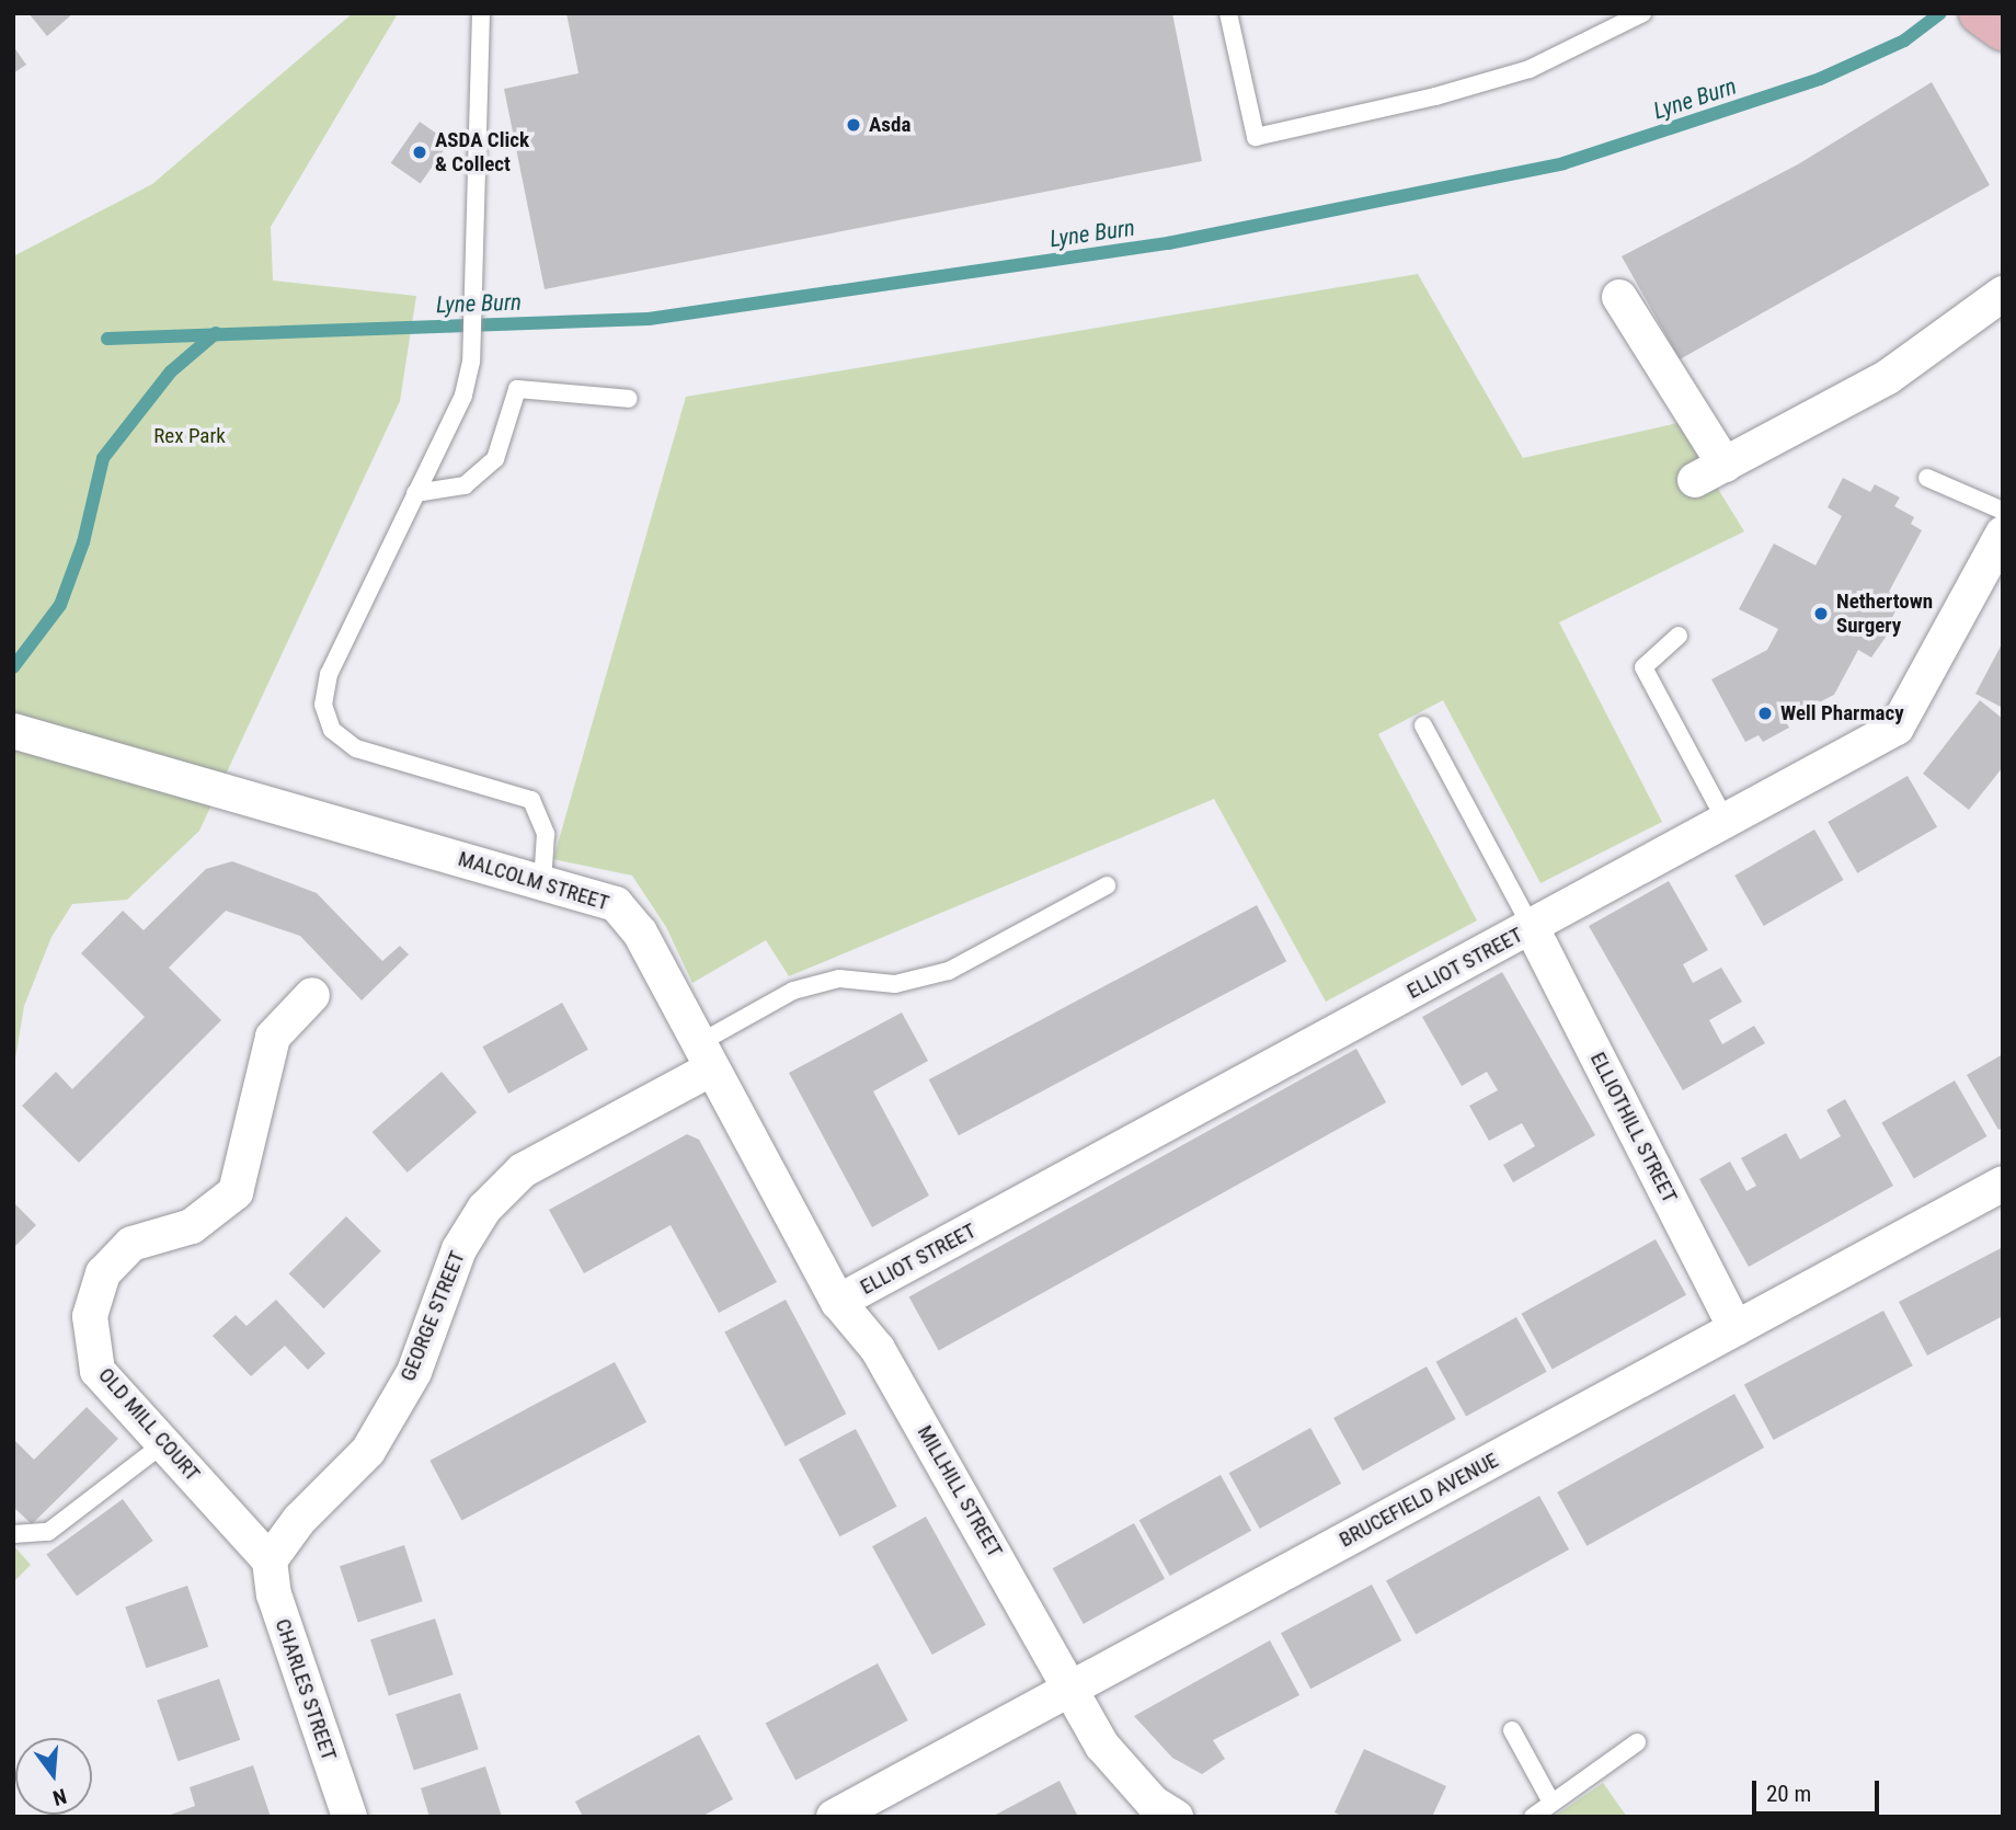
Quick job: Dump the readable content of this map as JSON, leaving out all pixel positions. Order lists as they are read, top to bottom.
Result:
{
  "streets": {
    "street": [
      "MALCOLM STREET",
      "ELLIOT STREET",
      "ELLIOTHILL STREET",
      "GEORGE STREET",
      "OLD MILL COURT",
      "MILLHILL STREET",
      "BRUCEFIELD AVENUE",
      "CHARLES STREET"
    ]
  },
  "crossings": [
    ["MALCOLM STREET", "ELLIOT STREET"],
    ["MALCOLM STREET", "GEORGE STREET"],
    ["MALCOLM STREET", "MILLHILL STREET"],
    ["ELLIOT STREET", "ELLIOTHILL STREET"],
    ["ELLIOT STREET", "MILLHILL STREET"],
    ["ELLIOTHILL STREET", "BRUCEFIELD AVENUE"],
    ["GEORGE STREET", "OLD MILL COURT"],
    ["GEORGE STREET", "CHARLES STREET"],
    ["OLD MILL COURT", "CHARLES STREET"],
    ["MILLHILL STREET", "BRUCEFIELD AVENUE"]
  ],
  "water": ["Lyne Burn"],
  "parks": ["Rex Park"],
  "places": [
    "Asda",
    "ASDA Click & Collect",
    "Nethertown Surgery",
    "Well Pharmacy"
  ],
  "scale_bar": "20 m",
  "north": "bottom"
}
